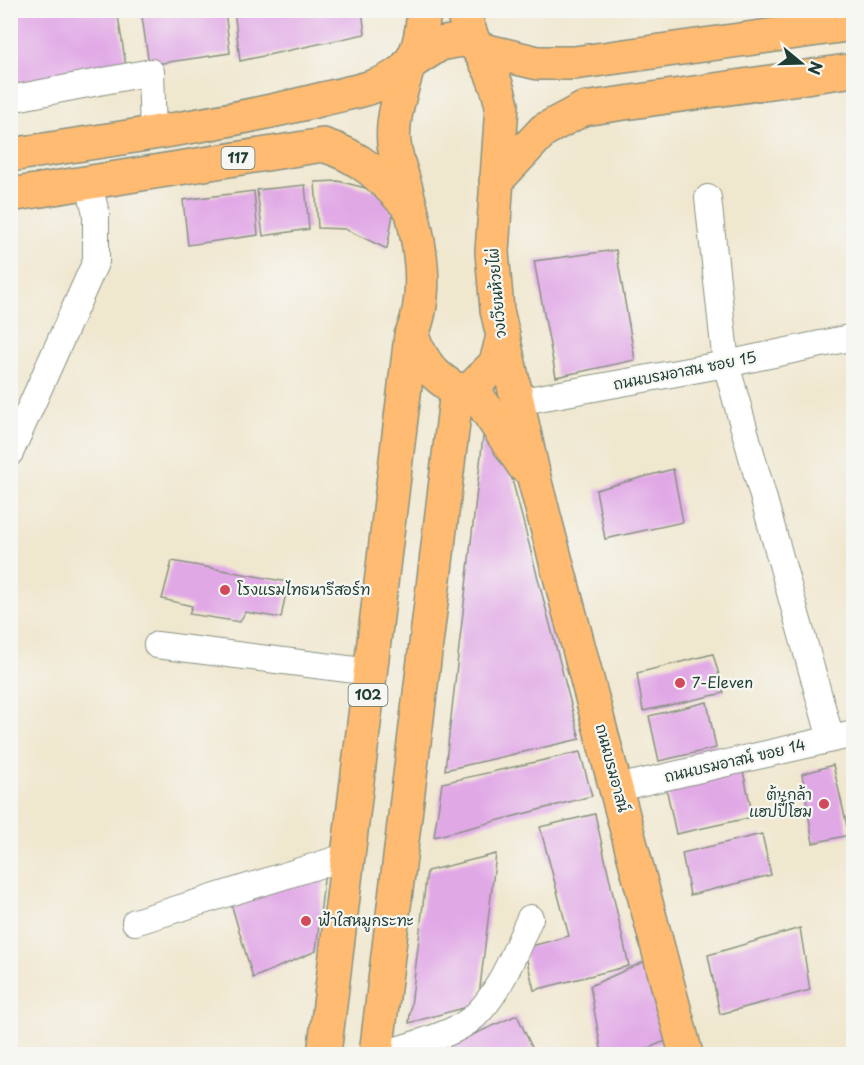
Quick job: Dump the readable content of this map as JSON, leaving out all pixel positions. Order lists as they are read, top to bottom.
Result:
{
  "streets": {
    "main road": [
      "117",
      "วงเวียนห้วยไผ่",
      "102",
      "ถนนบรมอาสน์"
    ],
    "street": ["ถนนบรมอาสน ซอย 15", "ถนนบรมอาสน์ ฃอย 14"]
  },
  "crossings": [
    ["วงเวียนห้วยไผ่", "ถนนบรมอาสน์"],
    ["ถนนบรมอาสน ซอย 15", "ถนนบรมอาสน์"],
    ["ถนนบรมอาสน์ ฃอย 14", "ถนนบรมอาสน์"]
  ],
  "places": [
    "โรงแรมไทธนารีสอร์ท",
    "7-Eleven",
    "ต้นกล้า แฮปปี้โฮม",
    "ฟ้าใสหมูกระทะ"
  ],
  "north": "right"
}
